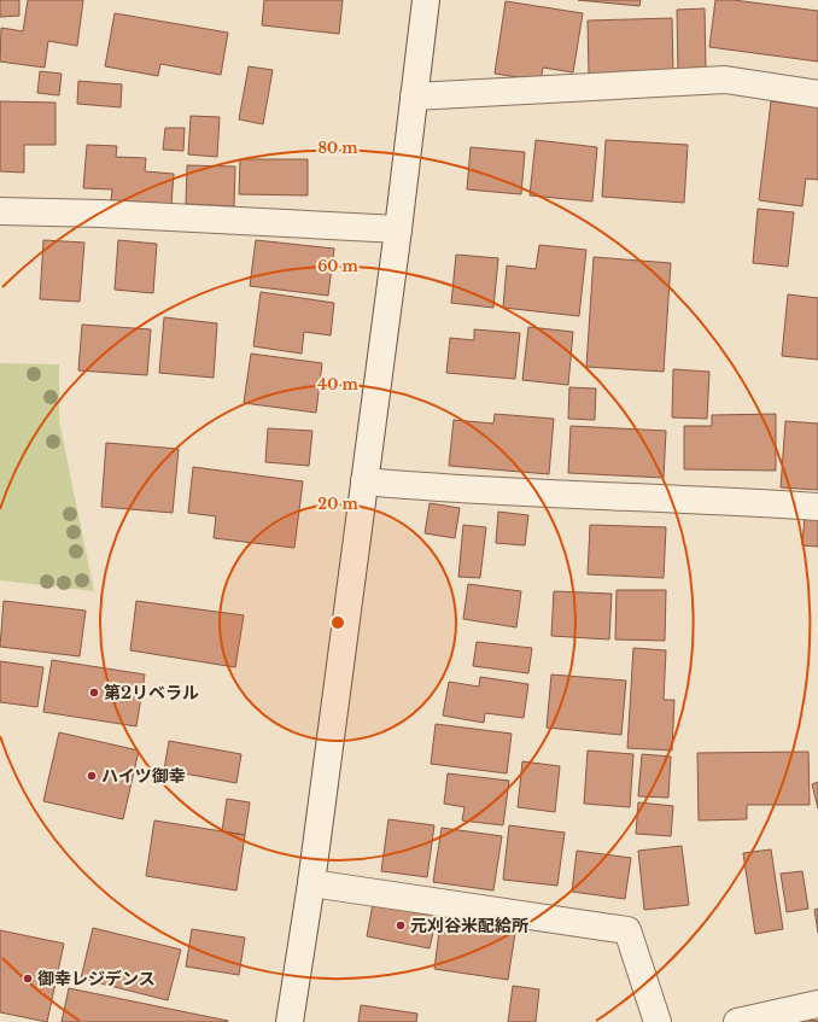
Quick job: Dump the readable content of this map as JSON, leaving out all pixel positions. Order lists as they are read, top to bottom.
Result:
{
  "places": [
    "第2リベラル",
    "ハイツ御幸",
    "元刈谷米配給所",
    "御幸レジデンス"
  ],
  "rings": [
    "80 m",
    "60 m",
    "40 m",
    "20 m"
  ]
}
